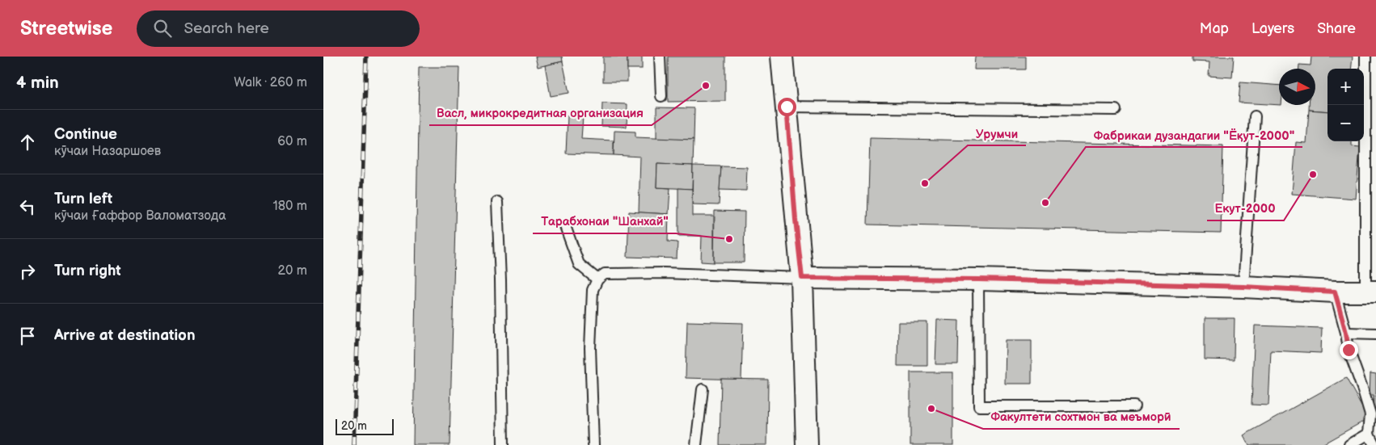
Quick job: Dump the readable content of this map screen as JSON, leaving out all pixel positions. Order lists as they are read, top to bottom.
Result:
{
  "places": [
    "Васл, микрокредитная организация",
    "Екут-2000",
    "Урумчи",
    "Фабрикаи дузандагии \"Ёқут-2000\"",
    "Тарабхонаи \"Шанхай\"",
    "Факултети сохтмон ва меъморӣ"
  ],
  "scale_bar": "20 m",
  "north": "right",
  "page": {
    "header": "Streetwise",
    "search": "Search here",
    "nav": ["Map", "Layers", "Share"],
    "heading": ["4 min", "Walk · 260 m"],
    "map_buttons": ["+", "−"],
    "list": [
      ["Continue", "кӯчаи Назаршоев", "60 m"],
      ["Turn left", "кӯчаи Ғаффор Валоматзода", "180 m"],
      ["Turn right", "20 m"],
      "Arrive at destination"
    ],
    "scale": "20 m"
  }
}
